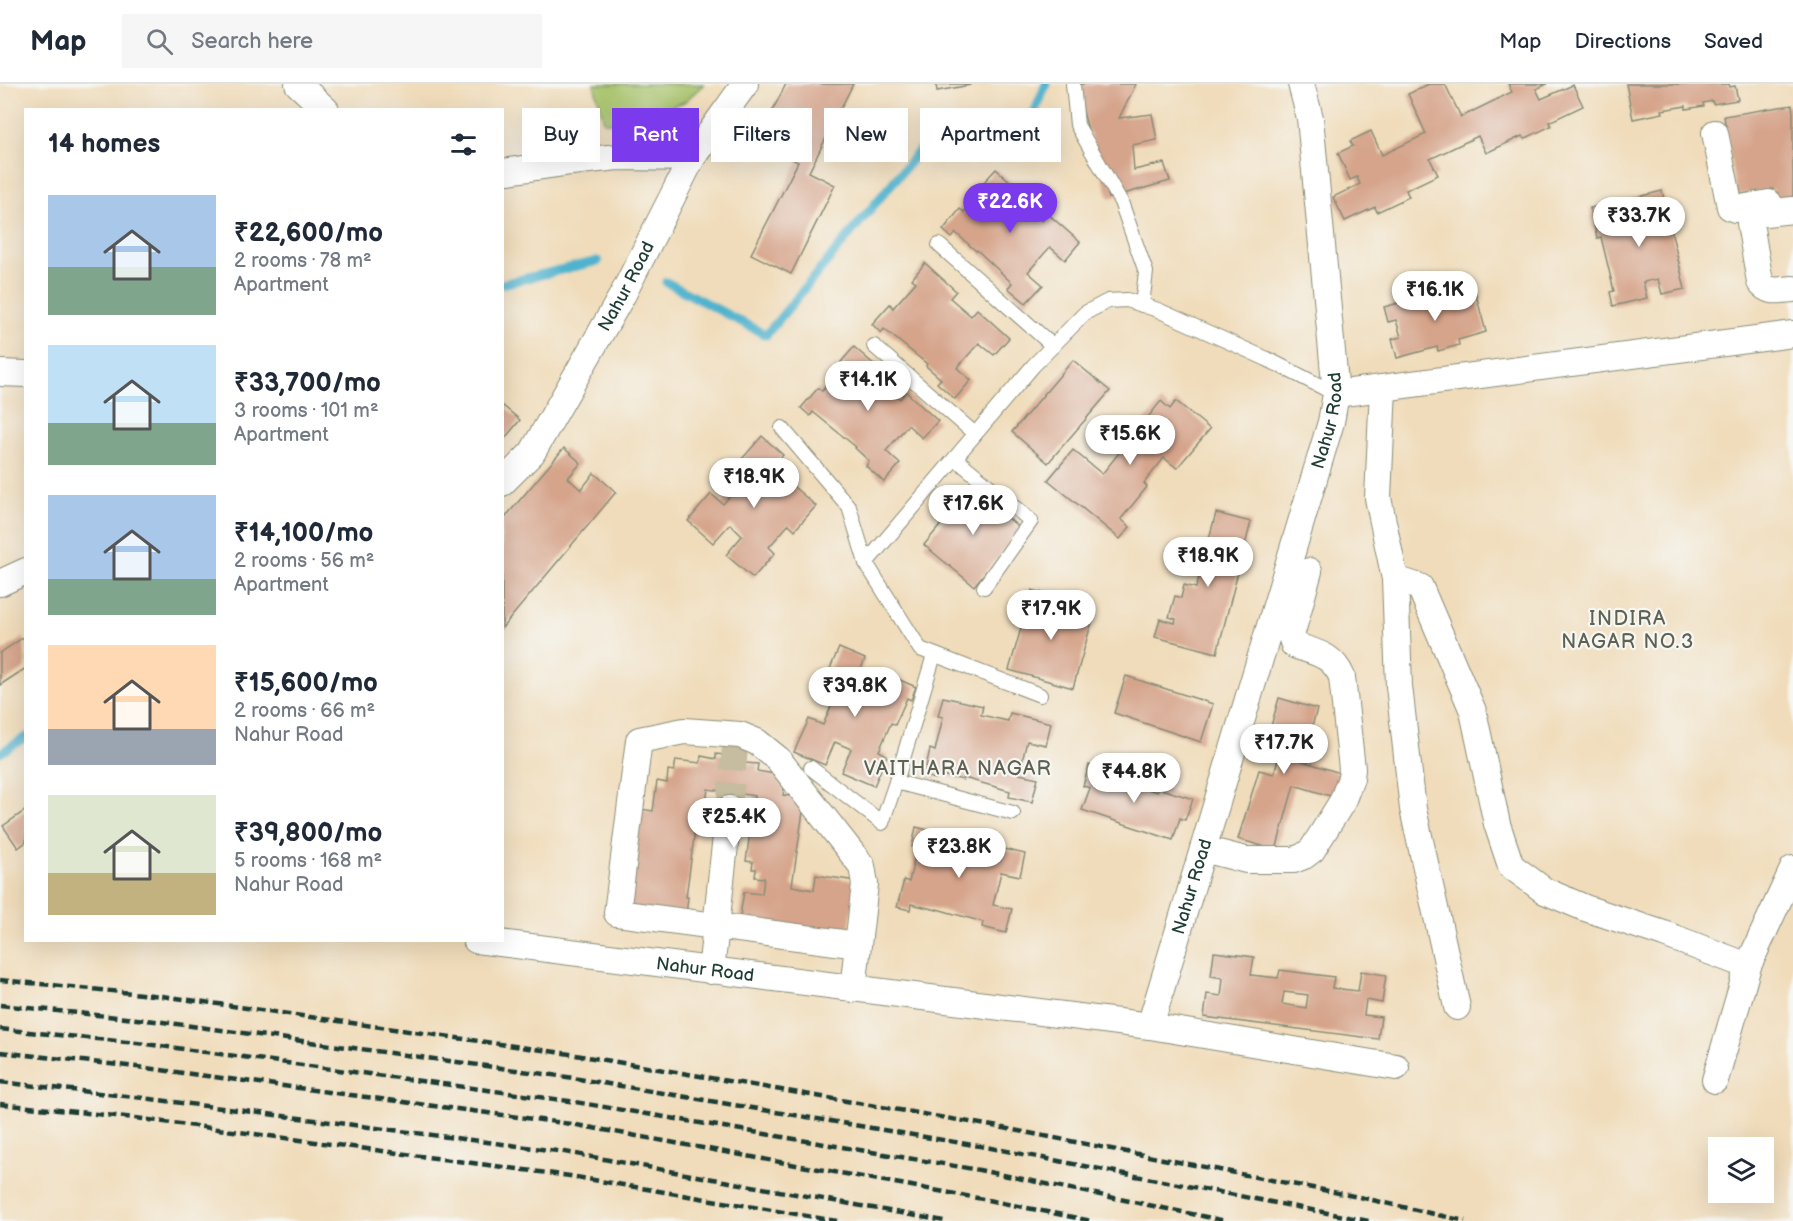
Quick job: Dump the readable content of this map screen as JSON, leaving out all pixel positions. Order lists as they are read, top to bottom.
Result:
{
  "streets": {
    "street": ["Nahur Road"]
  },
  "districts": ["INDIRA NAGAR NO.3", "VAITHARA NAGAR"],
  "page": {
    "header": "Map",
    "search": "Search here",
    "nav": ["Map", "Directions", "Saved"],
    "chip": [
      "Buy",
      "Rent",
      "Filters",
      "New",
      "Apartment"
    ],
    "heading": "14 homes",
    "list": [
      {
        "name": "₹22,600/mo",
        "note": "2 rooms · 78 m² · Apartment"
      },
      {
        "name": "₹33,700/mo",
        "note": "3 rooms · 101 m² · Apartment"
      },
      {
        "name": "₹14,100/mo",
        "note": "2 rooms · 56 m² · Apartment"
      },
      {
        "name": "₹15,600/mo",
        "note": "2 rooms · 66 m² · Nahur Road"
      },
      {
        "name": "₹39,800/mo",
        "note": "5 rooms · 168 m² · Nahur Road"
      }
    ],
    "price": [
      "₹22.6K",
      "₹33.7K",
      "₹16.1K",
      "₹14.1K",
      "₹15.6K",
      "₹18.9K",
      "₹17.6K",
      "₹18.9K",
      "₹17.9K",
      "₹39.8K",
      "₹17.7K",
      "₹44.8K",
      "₹25.4K",
      "₹23.8K"
    ]
  }
}
